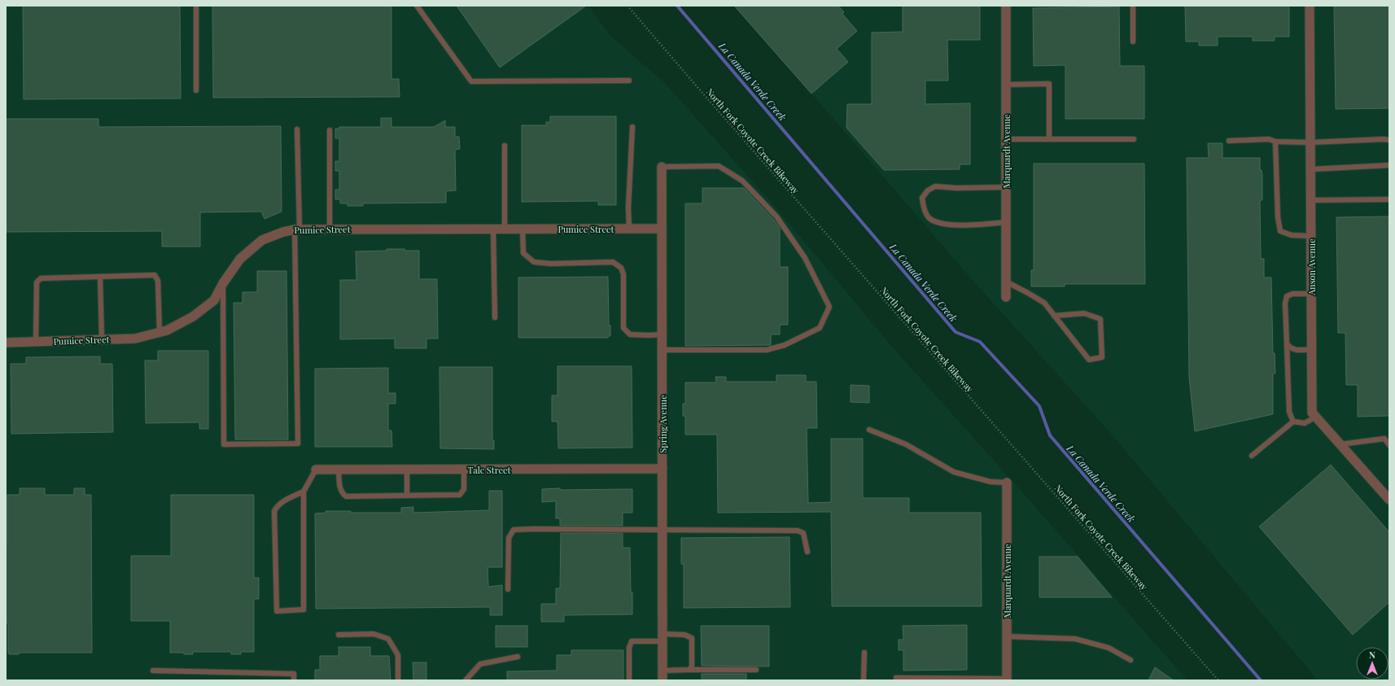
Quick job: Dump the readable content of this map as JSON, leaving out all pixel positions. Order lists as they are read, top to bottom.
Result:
{
  "streets": {
    "street": [
      "Marquardt Avenue",
      "Pumice Street",
      "Anson Avenue",
      "Spring Avenue",
      "Talc Street"
    ],
    "path": ["North Fork Coyote Creek Bikeway"]
  },
  "crossings": [
    ["Pumice Street", "Spring Avenue"],
    ["Spring Avenue", "Talc Street"]
  ],
  "water": ["La Canada Verde Creek"],
  "north": "top"
}
